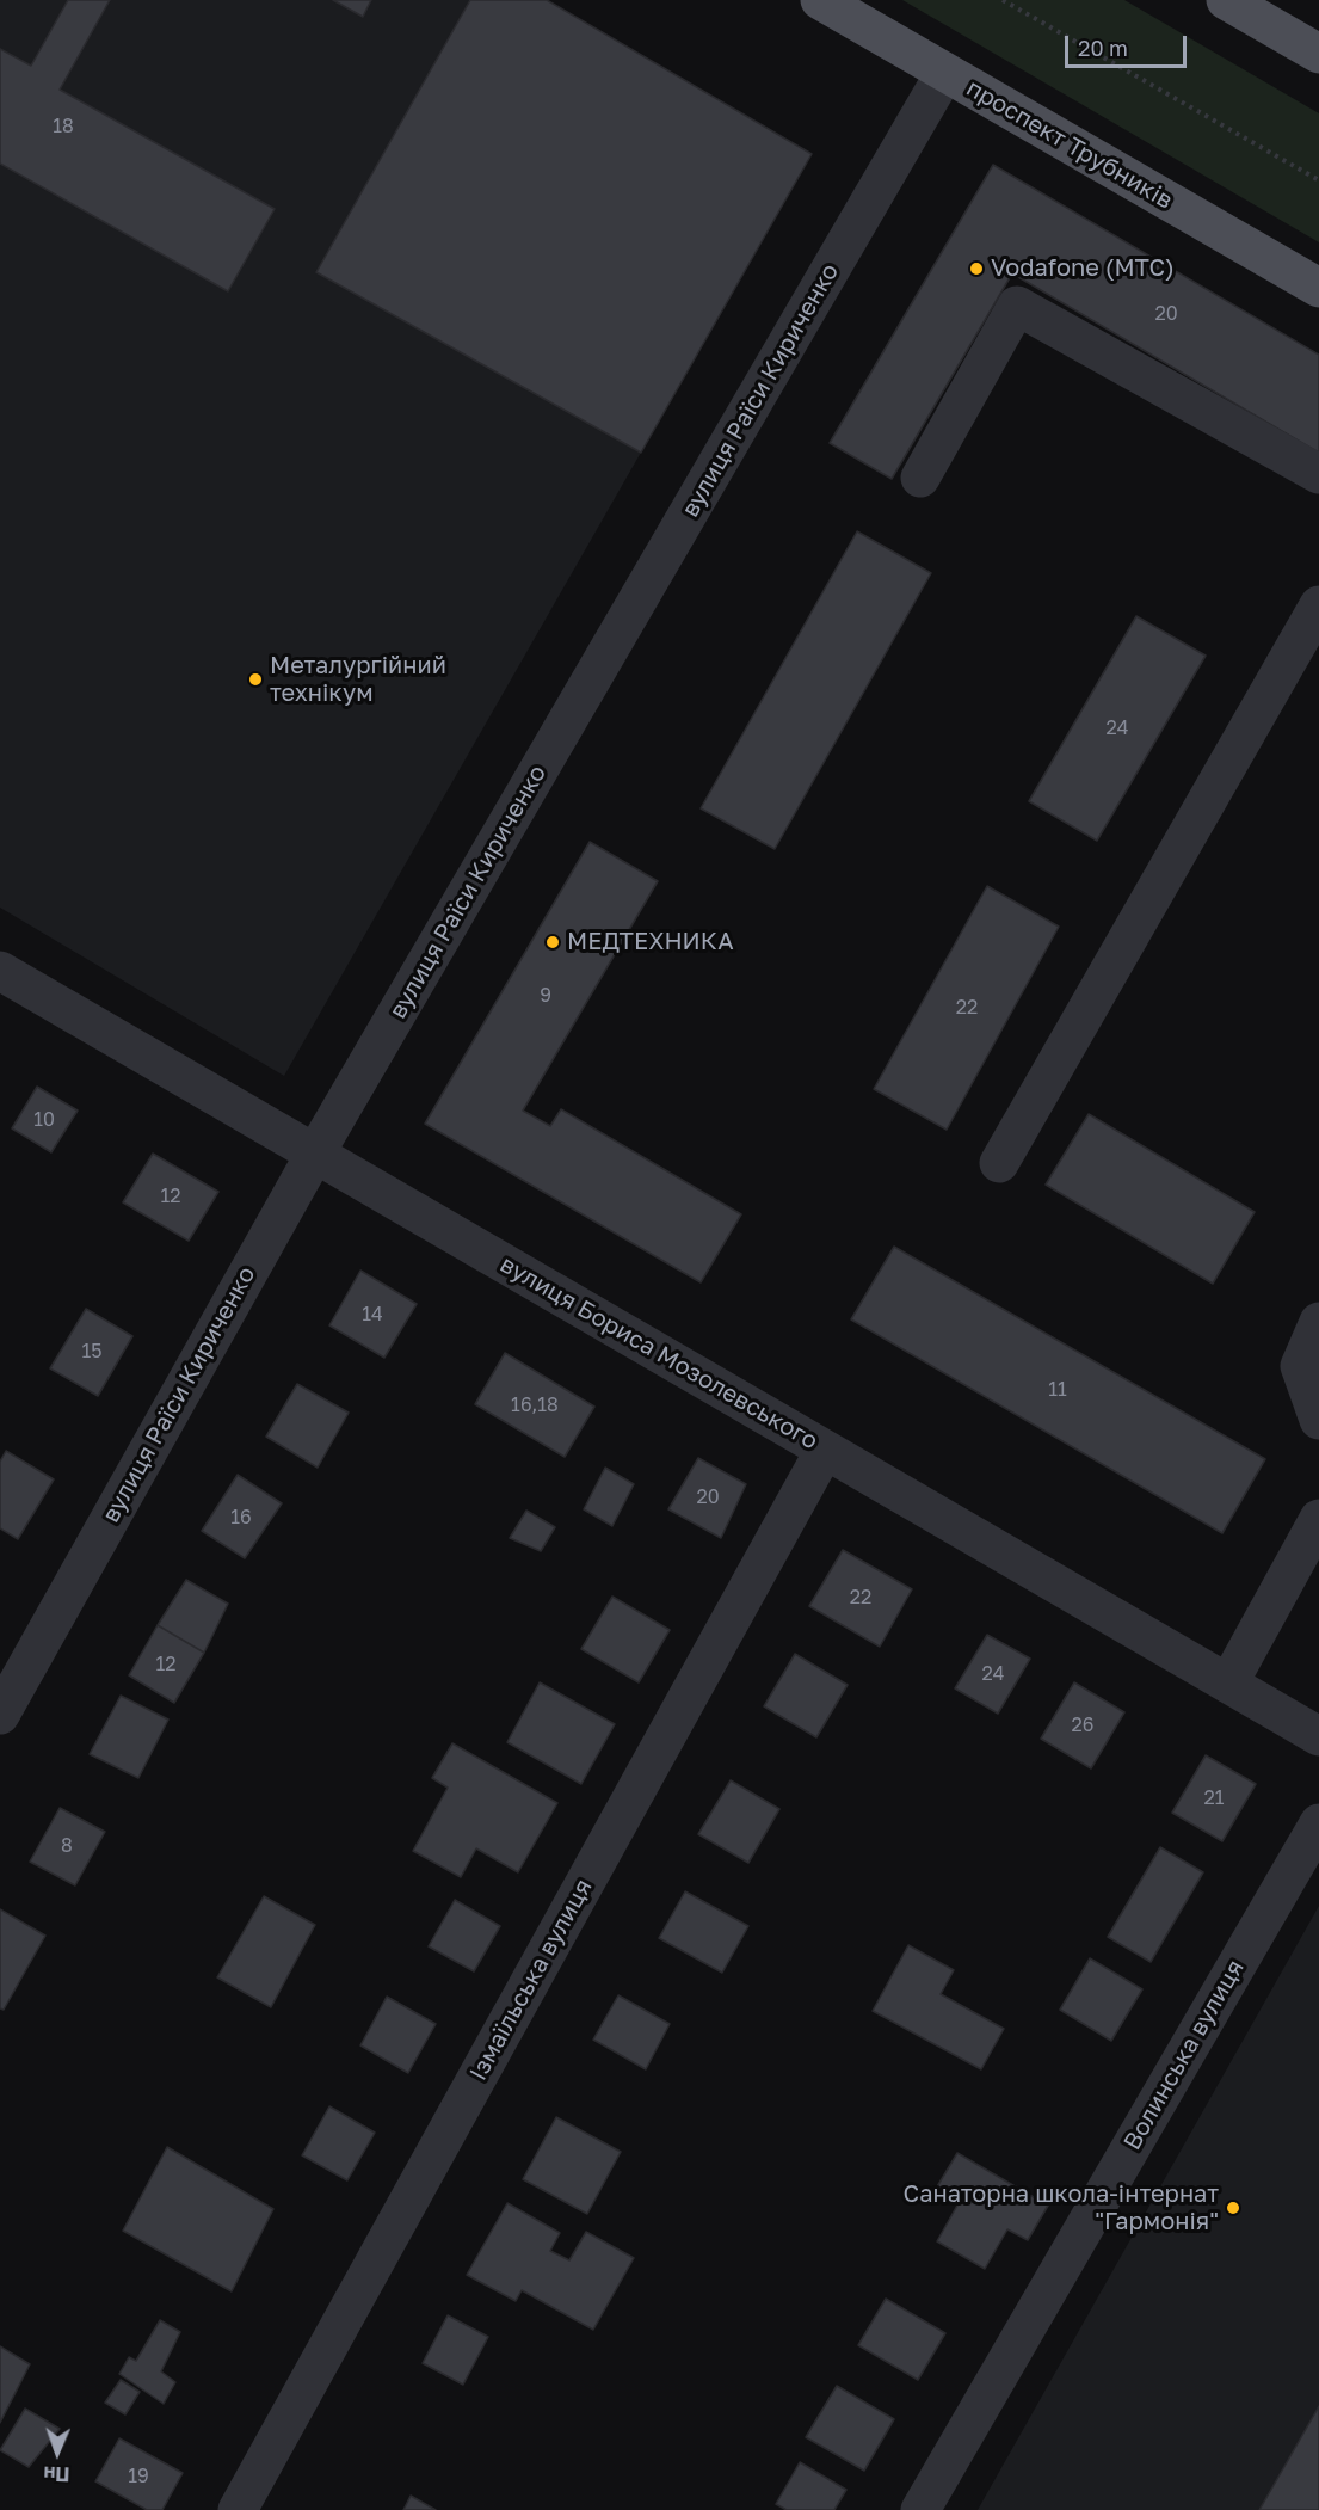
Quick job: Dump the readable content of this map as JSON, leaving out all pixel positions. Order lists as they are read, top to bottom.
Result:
{
  "streets": {
    "main road": ["проспект Трубників"],
    "street": [
      "вулиця Раїси Кириченко",
      "вулиця Бориса Мозолевського",
      "Ізмаїльська вулиця",
      "Волинська вулиця"
    ]
  },
  "crossings": [
    ["проспект Трубників", "вулиця Раїси Кириченко"],
    ["вулиця Раїси Кириченко", "вулиця Бориса Мозолевського"],
    ["вулиця Бориса Мозолевського", "Ізмаїльська вулиця"]
  ],
  "places": [
    "Vodafone (МТС)",
    "Металургійний технікум",
    "МЕДТЕХНИКА",
    "Санаторна школа-інтернат \"Гармонія\""
  ],
  "house_numbers": [
    "18",
    "20",
    "24",
    "9",
    "22",
    "10",
    "12",
    "14",
    "15",
    "11",
    "16,18",
    "20",
    "16",
    "22",
    "12",
    "24",
    "26",
    "21",
    "8",
    "19"
  ],
  "scale_bar": "20 m",
  "north": "bottom"
}
